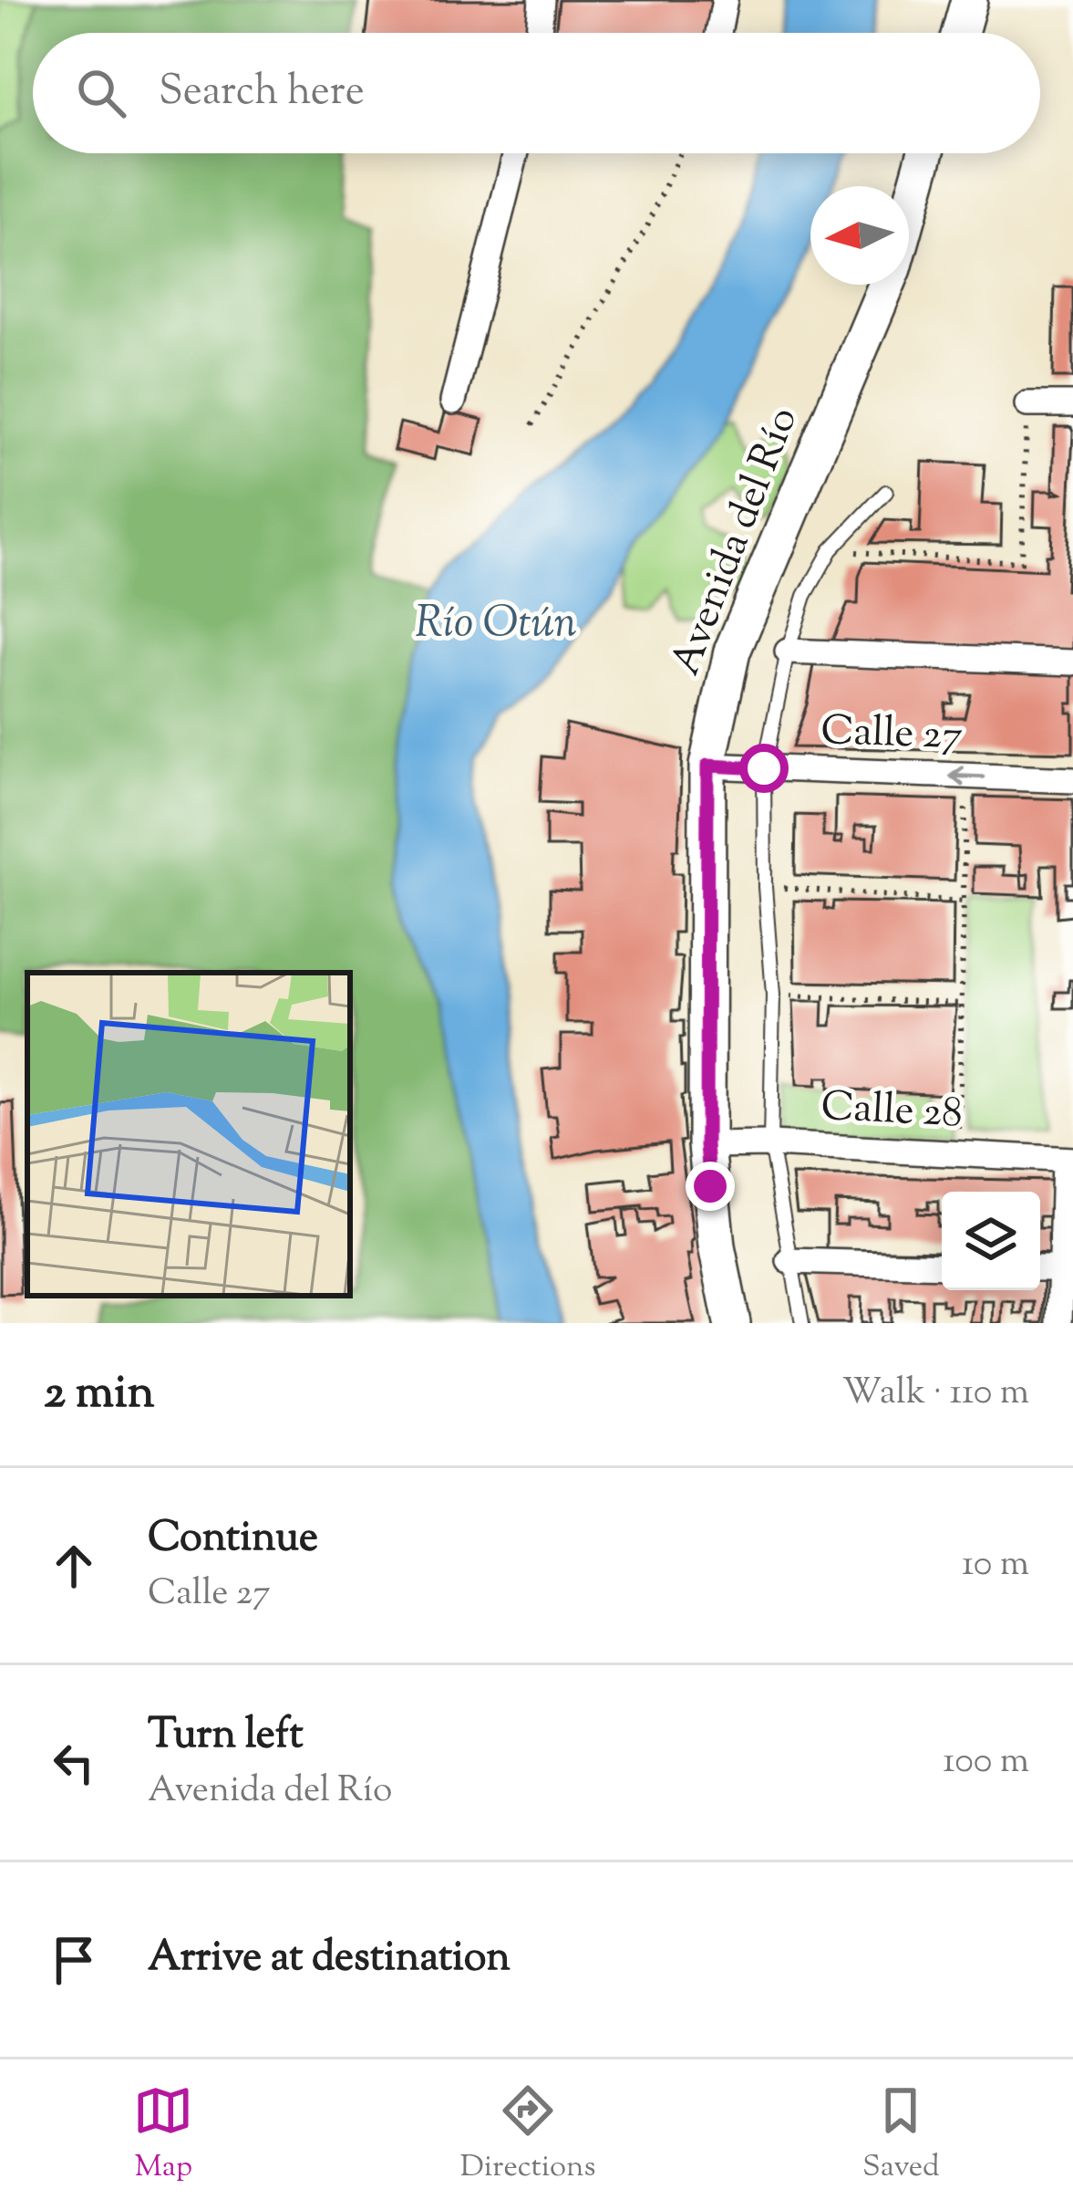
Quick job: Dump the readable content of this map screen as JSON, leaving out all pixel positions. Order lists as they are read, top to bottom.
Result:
{
  "streets": {
    "main road": ["Avenida del Río"],
    "street": ["Calle 27", "Calle 28"]
  },
  "crossings": [
    ["Avenida del Río", "Calle 27"],
    ["Avenida del Río", "Calle 28"]
  ],
  "water": ["Río Otún"],
  "north": "left",
  "page": {
    "search": "Search here",
    "heading": ["2 min", "Walk · 110 m"],
    "list": [
      ["Continue", "Calle 27", "10 m"],
      ["Turn left", "Avenida del Río", "100 m"],
      "Arrive at destination"
    ],
    "nav": ["Map", "Directions", "Saved"]
  }
}
